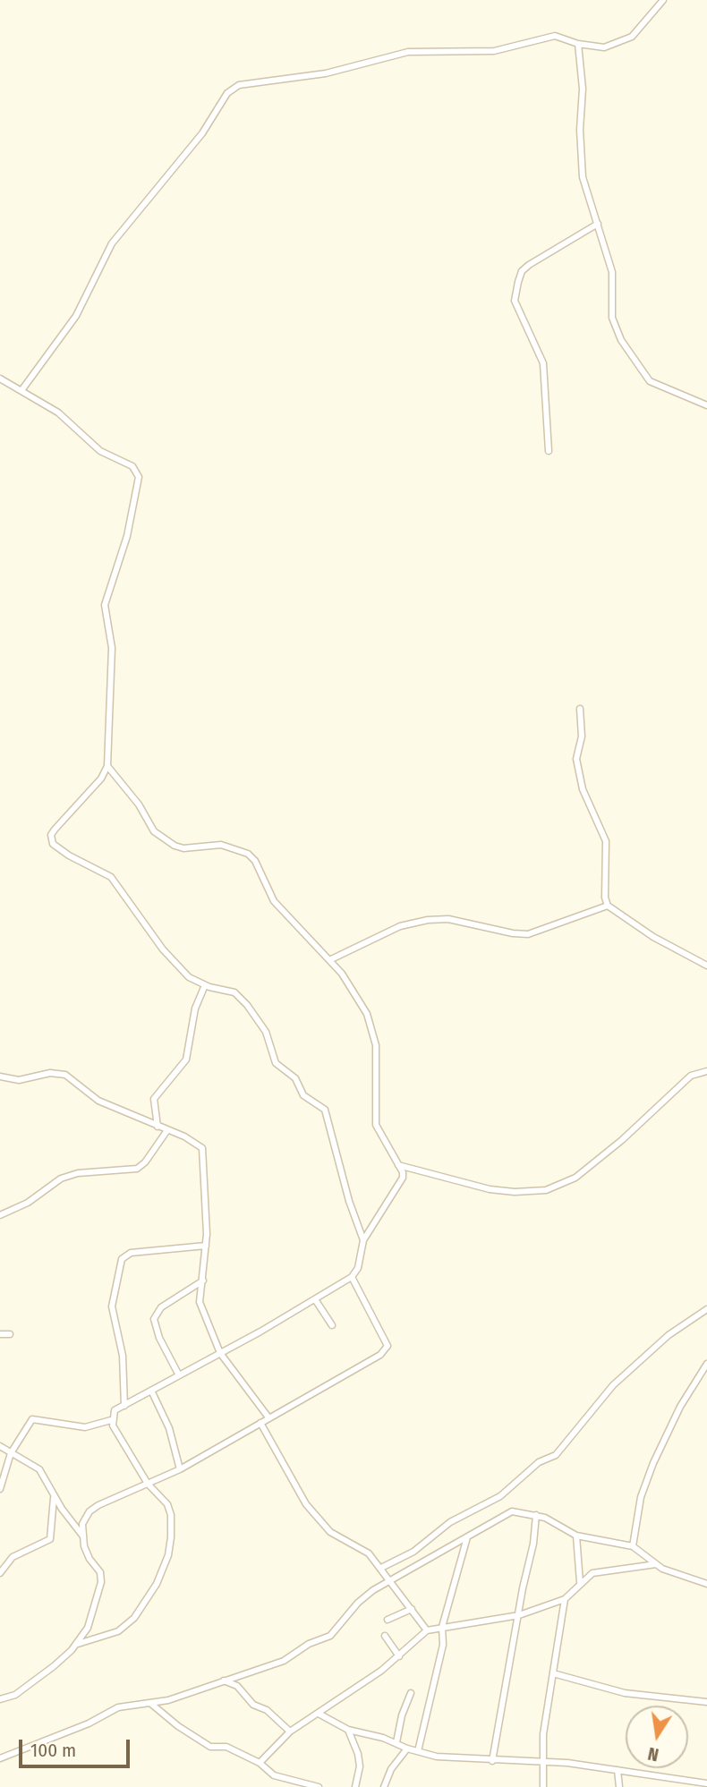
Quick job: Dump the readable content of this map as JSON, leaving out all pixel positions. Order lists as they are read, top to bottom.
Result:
{
  "scale_bar": "100 m",
  "north": "bottom"
}
